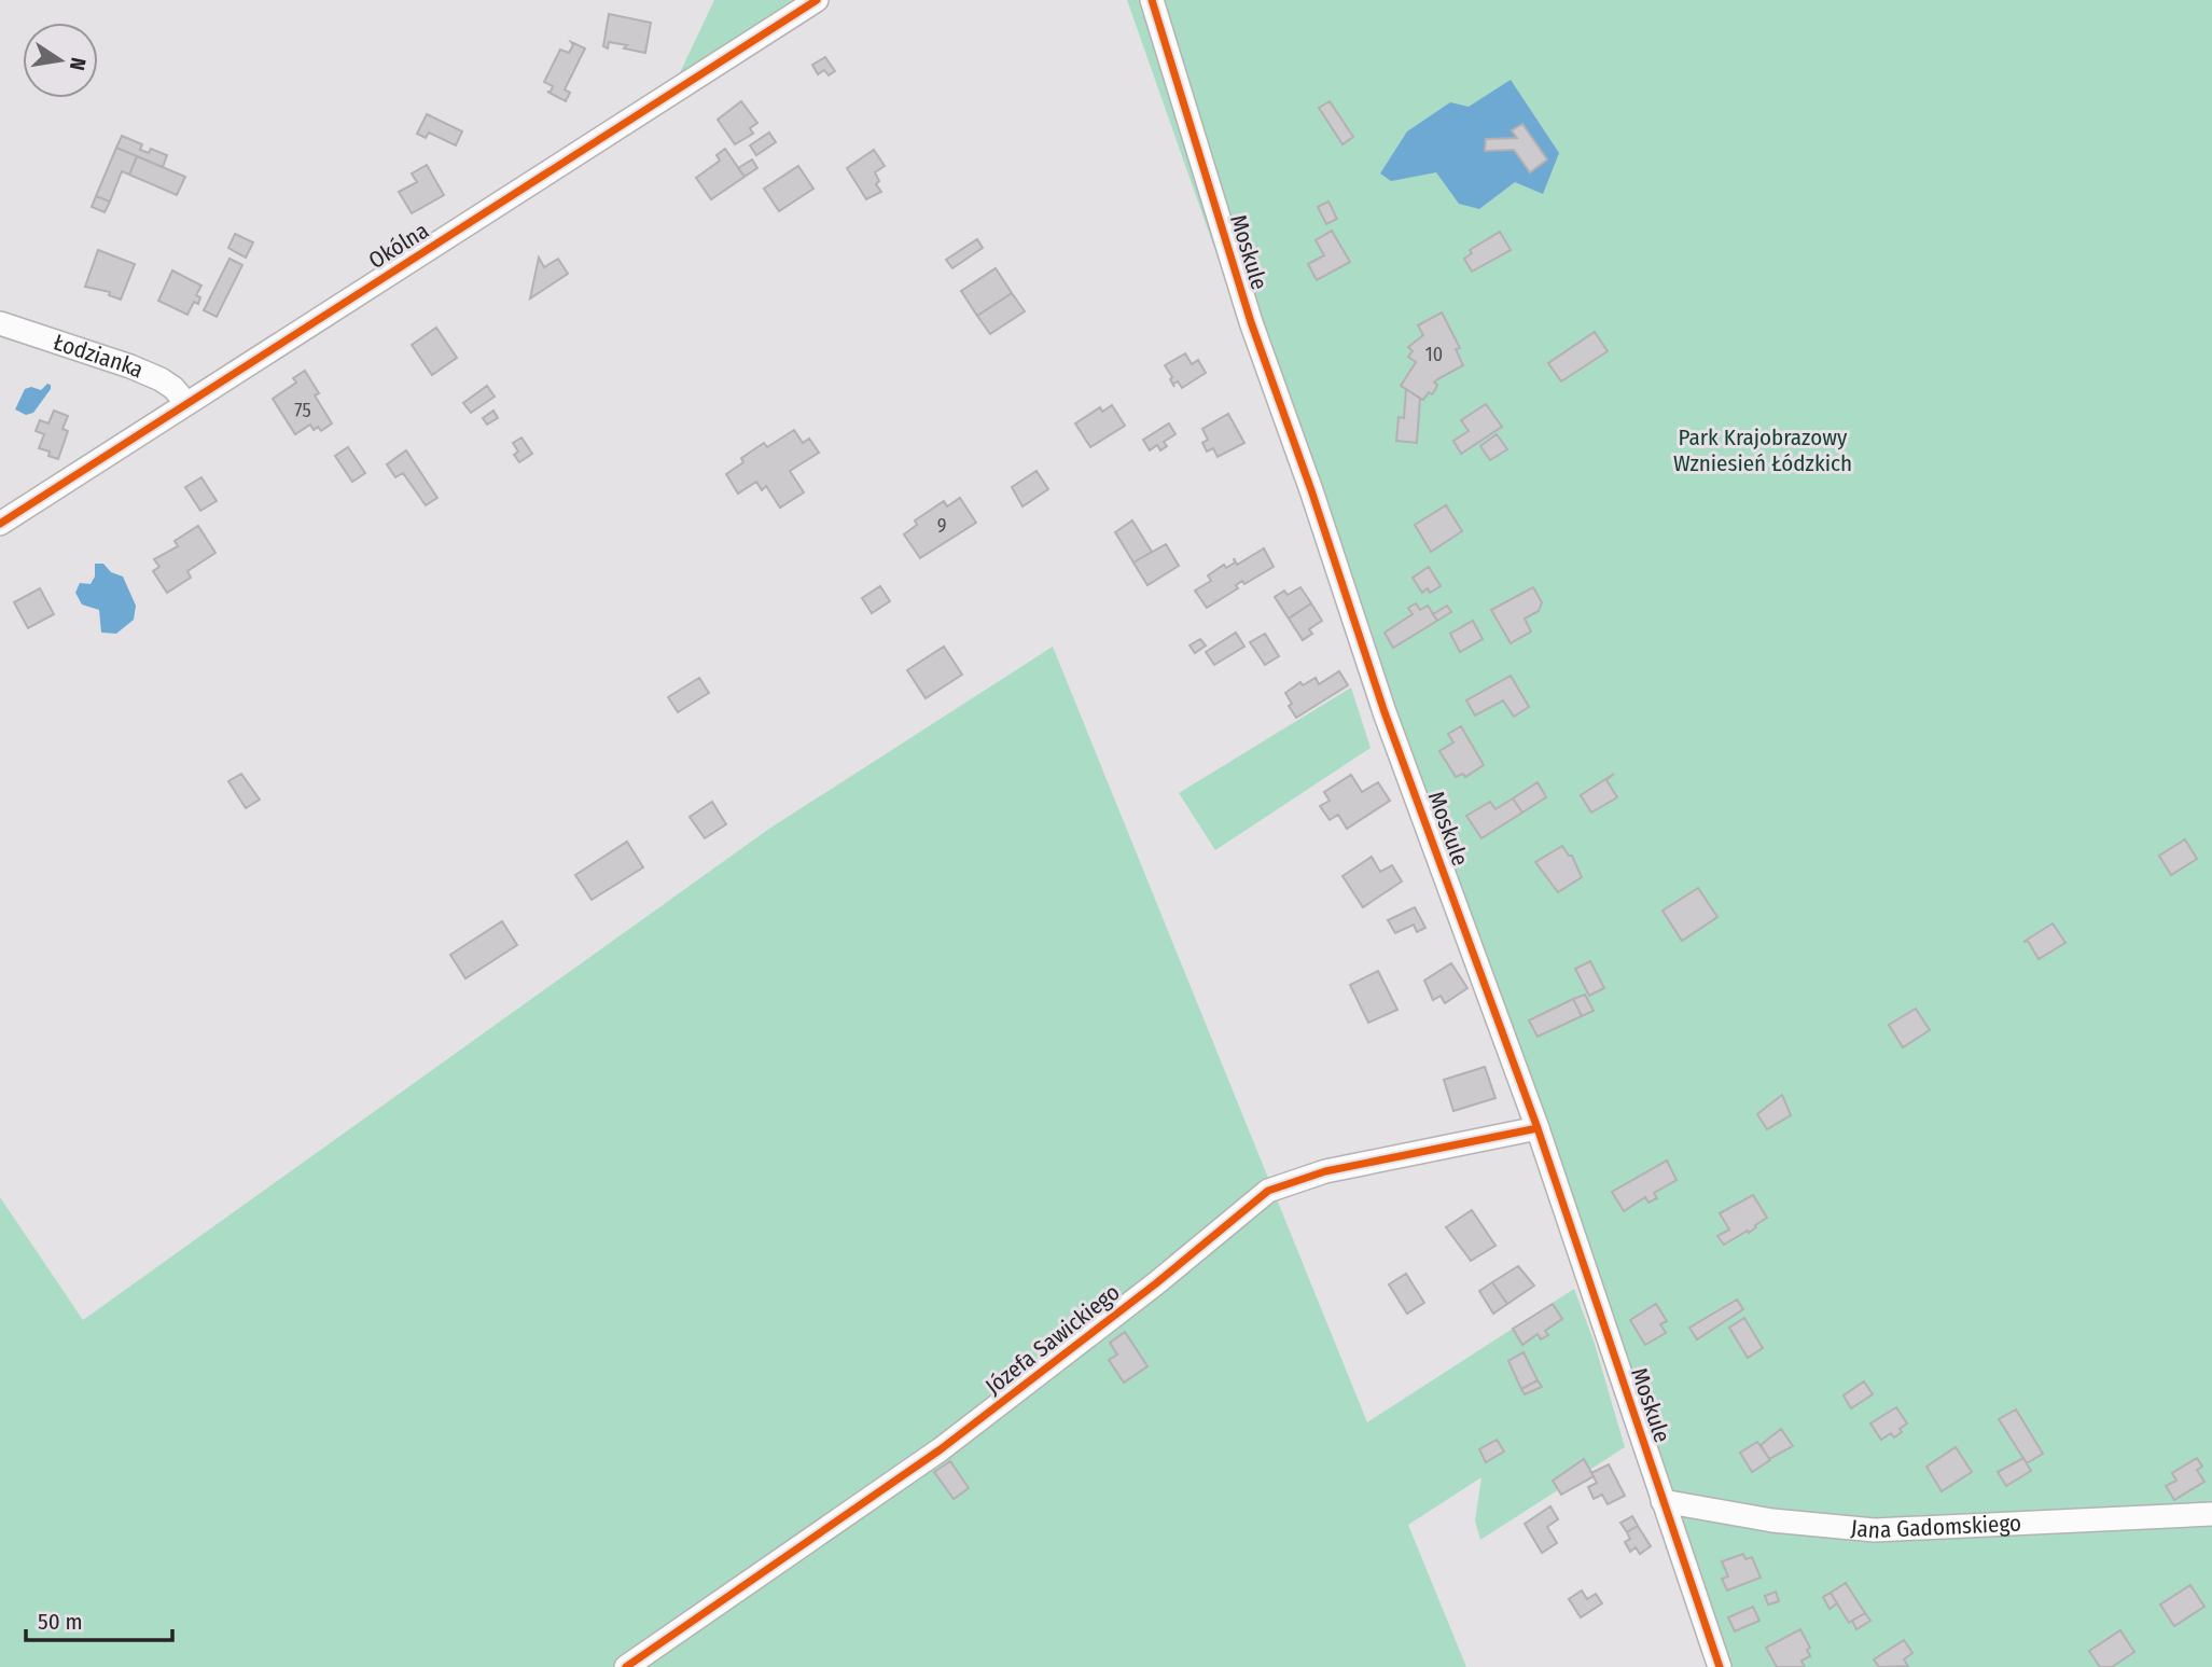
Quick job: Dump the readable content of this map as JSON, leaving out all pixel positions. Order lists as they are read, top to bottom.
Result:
{
  "streets": {
    "street": [
      "Okólna",
      "Moskule",
      "Łodzianka",
      "Józefa Sawickiego",
      "Jana Gadomskiego"
    ]
  },
  "crossings": [
    ["Okólna", "Łodzianka"],
    ["Moskule", "Józefa Sawickiego"],
    ["Moskule", "Jana Gadomskiego"]
  ],
  "parks": ["Park Krajobrazowy Wzniesień Łódzkich"],
  "house_numbers": ["10", "75", "9"],
  "scale_bar": "50 m",
  "north": "right"
}
